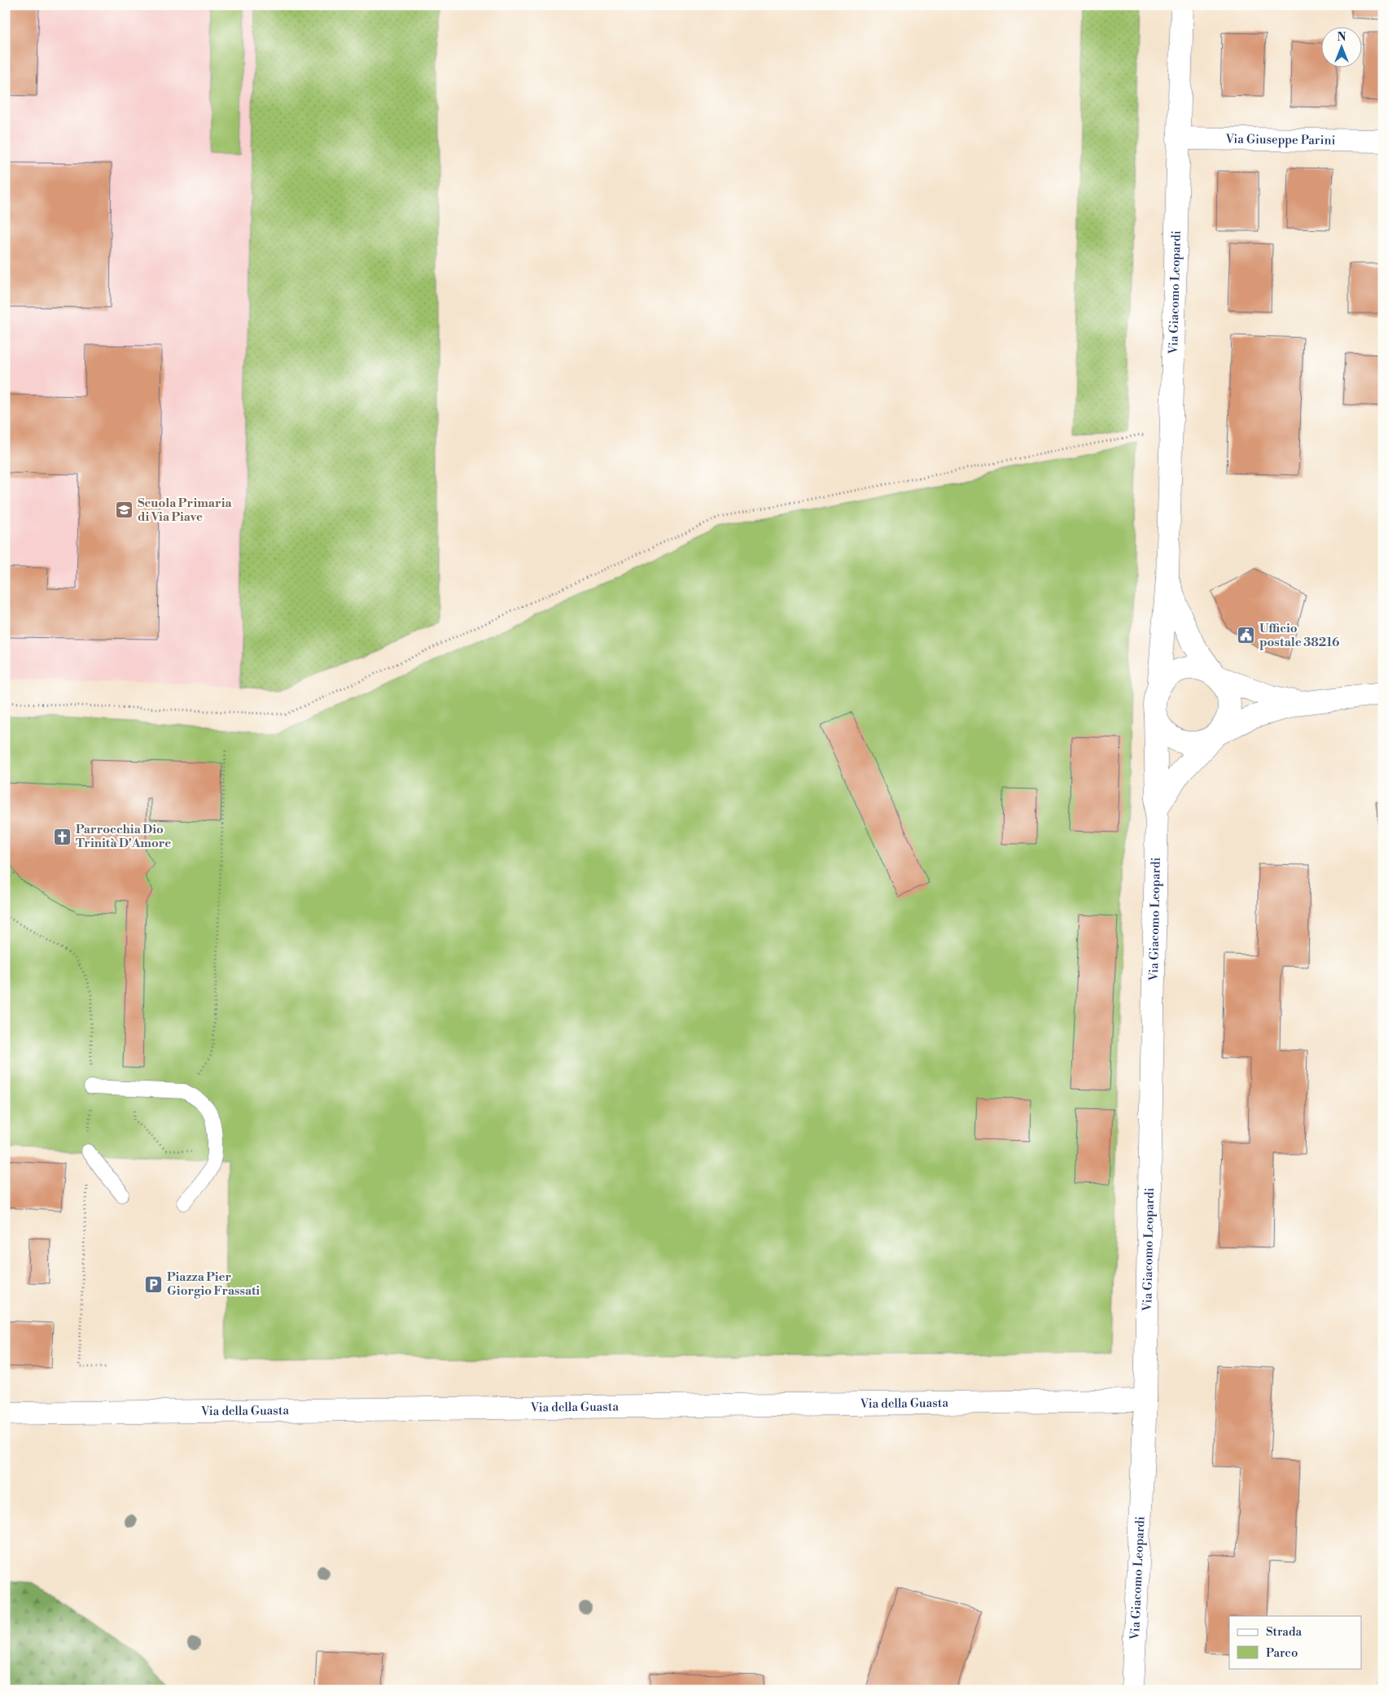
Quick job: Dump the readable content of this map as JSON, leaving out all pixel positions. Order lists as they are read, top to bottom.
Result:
{
  "streets": {
    "street": ["Via Giuseppe Parini", "Via Giacomo Leopardi", "Via della Guasta"]
  },
  "crossings": [
    ["Via Giuseppe Parini", "Via Giacomo Leopardi"],
    ["Via Giacomo Leopardi", "Via della Guasta"]
  ],
  "places": {
    "school or university": ["Scuola Primaria di Via Piave"],
    "public building": ["Ufficio postale 38216"],
    "church": ["Parrocchia Dio Trinità D'Amore"],
    "parking": ["Piazza Pier Giorgio Frassati"]
  },
  "legend": ["Strada", "Parco"],
  "north": "top"
}
